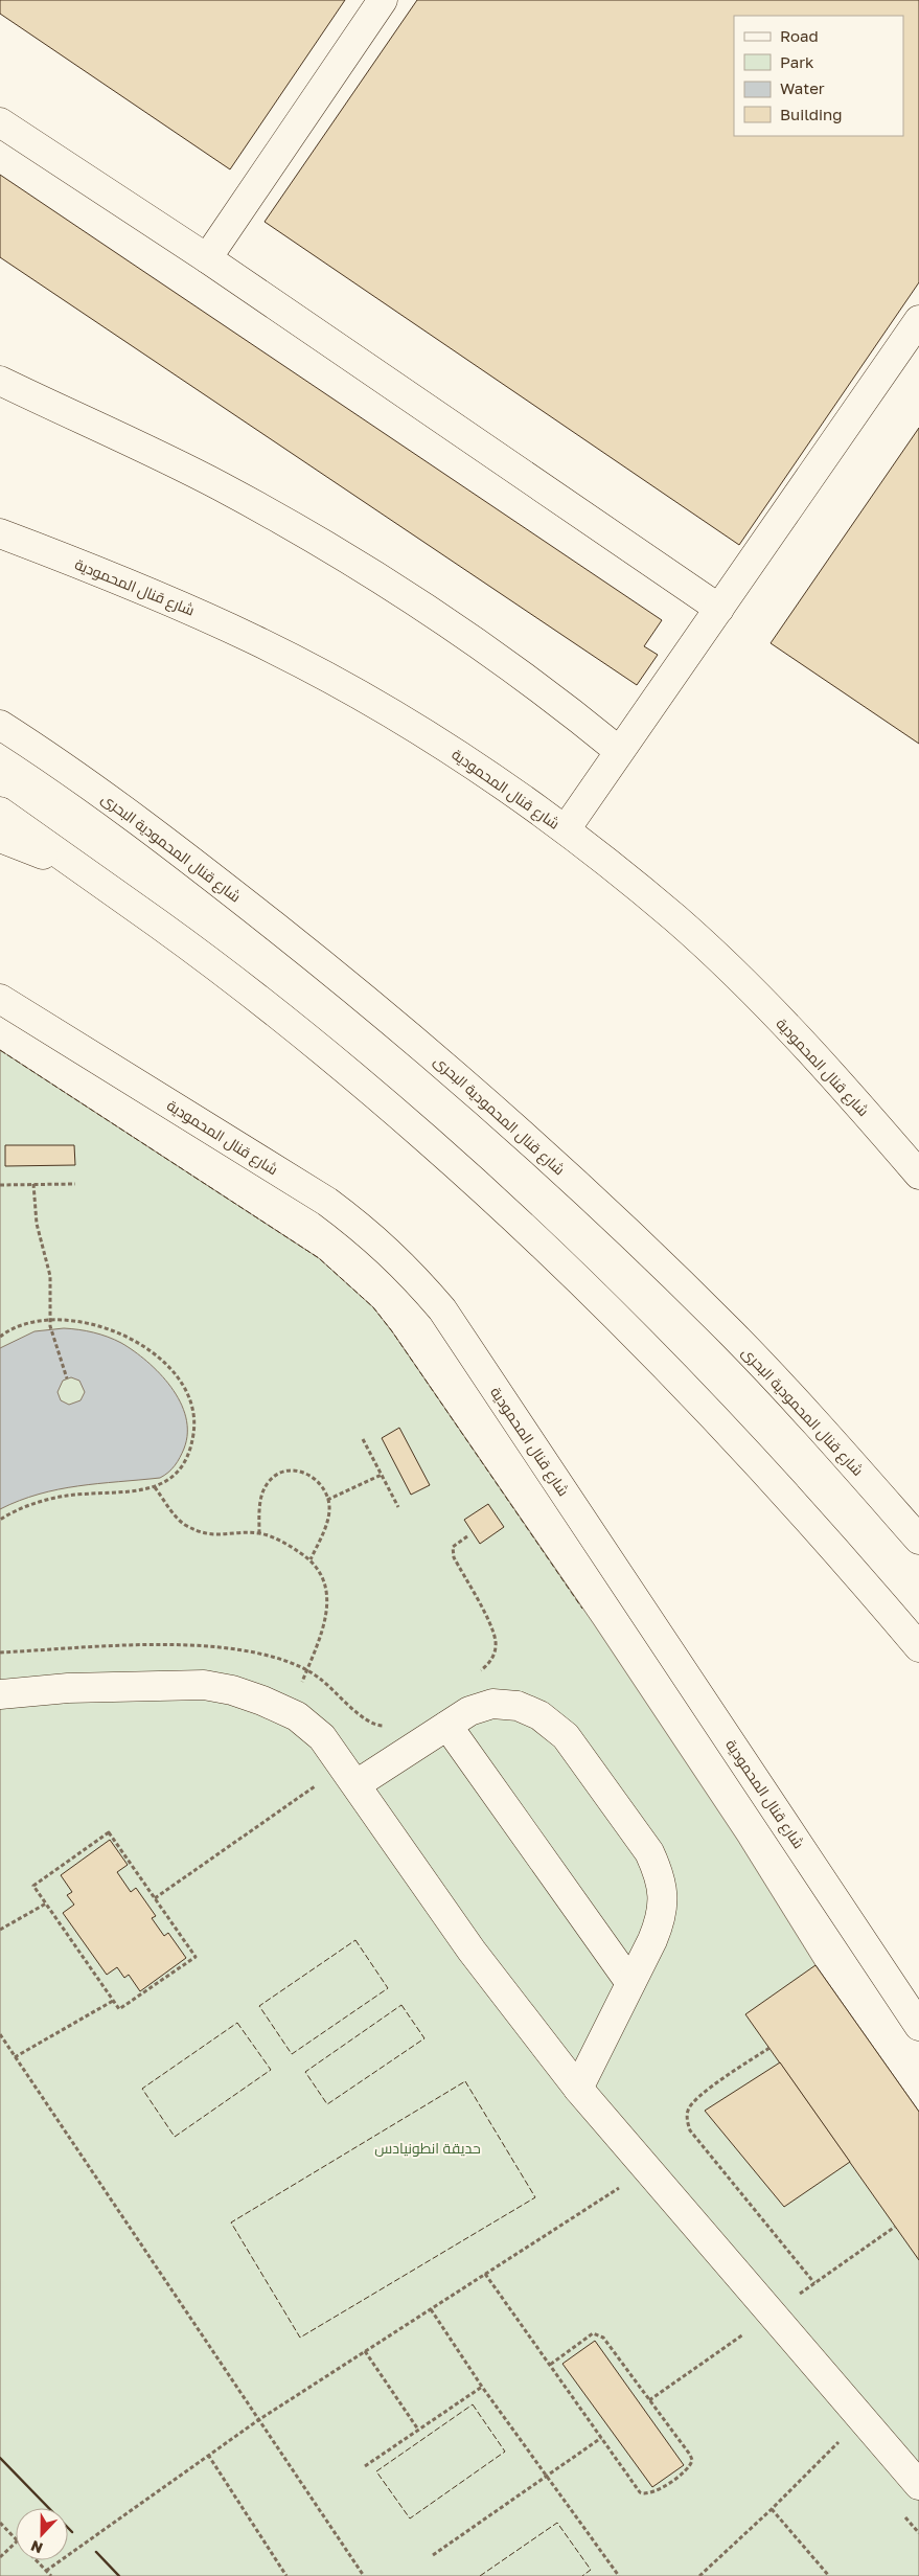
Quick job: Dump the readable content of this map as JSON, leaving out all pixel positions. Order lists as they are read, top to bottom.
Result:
{
  "streets": {
    "main road": ["شارع قنال المحمودية", "شارع قنال المحمودية البحرى"]
  },
  "parks": ["حديقة انطونيادس"],
  "legend": [
    "Road",
    "Park",
    "Water",
    "Building"
  ],
  "north": "bottom"
}
